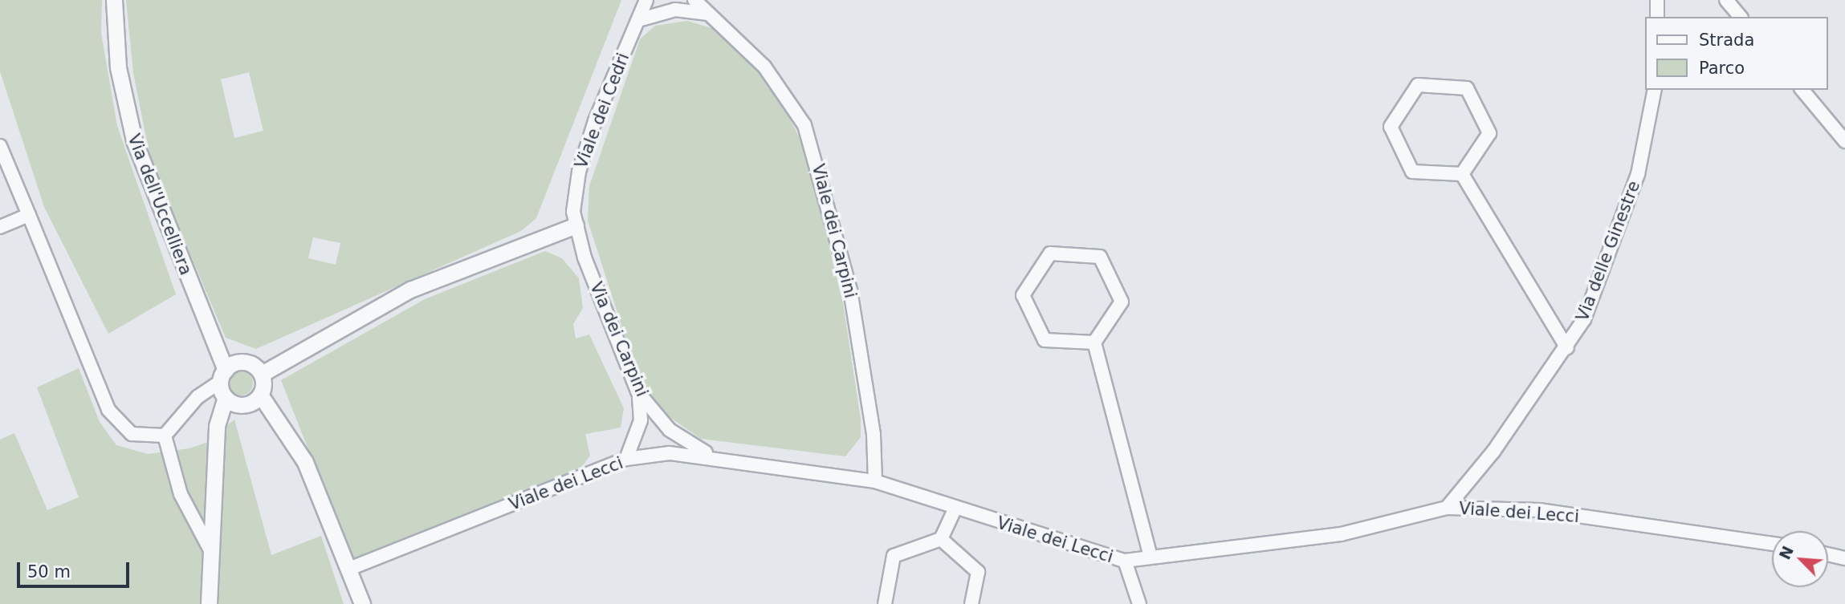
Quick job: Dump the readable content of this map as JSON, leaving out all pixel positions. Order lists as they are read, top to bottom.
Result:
{
  "streets": {
    "street": [
      "Viale dei Cedri",
      "Via dell'Uccelliera",
      "Viale dei Carpini",
      "Via delle Ginestre",
      "Via dei Carpini",
      "Viale dei Lecci"
    ]
  },
  "crossings": [
    ["Viale dei Cedri", "Via dei Carpini"],
    ["Viale dei Carpini", "Viale dei Lecci"],
    ["Via delle Ginestre", "Viale dei Lecci"],
    ["Via dei Carpini", "Viale dei Lecci"]
  ],
  "legend": ["Strada", "Parco"],
  "scale_bar": "50 m",
  "north": "top left"
}
